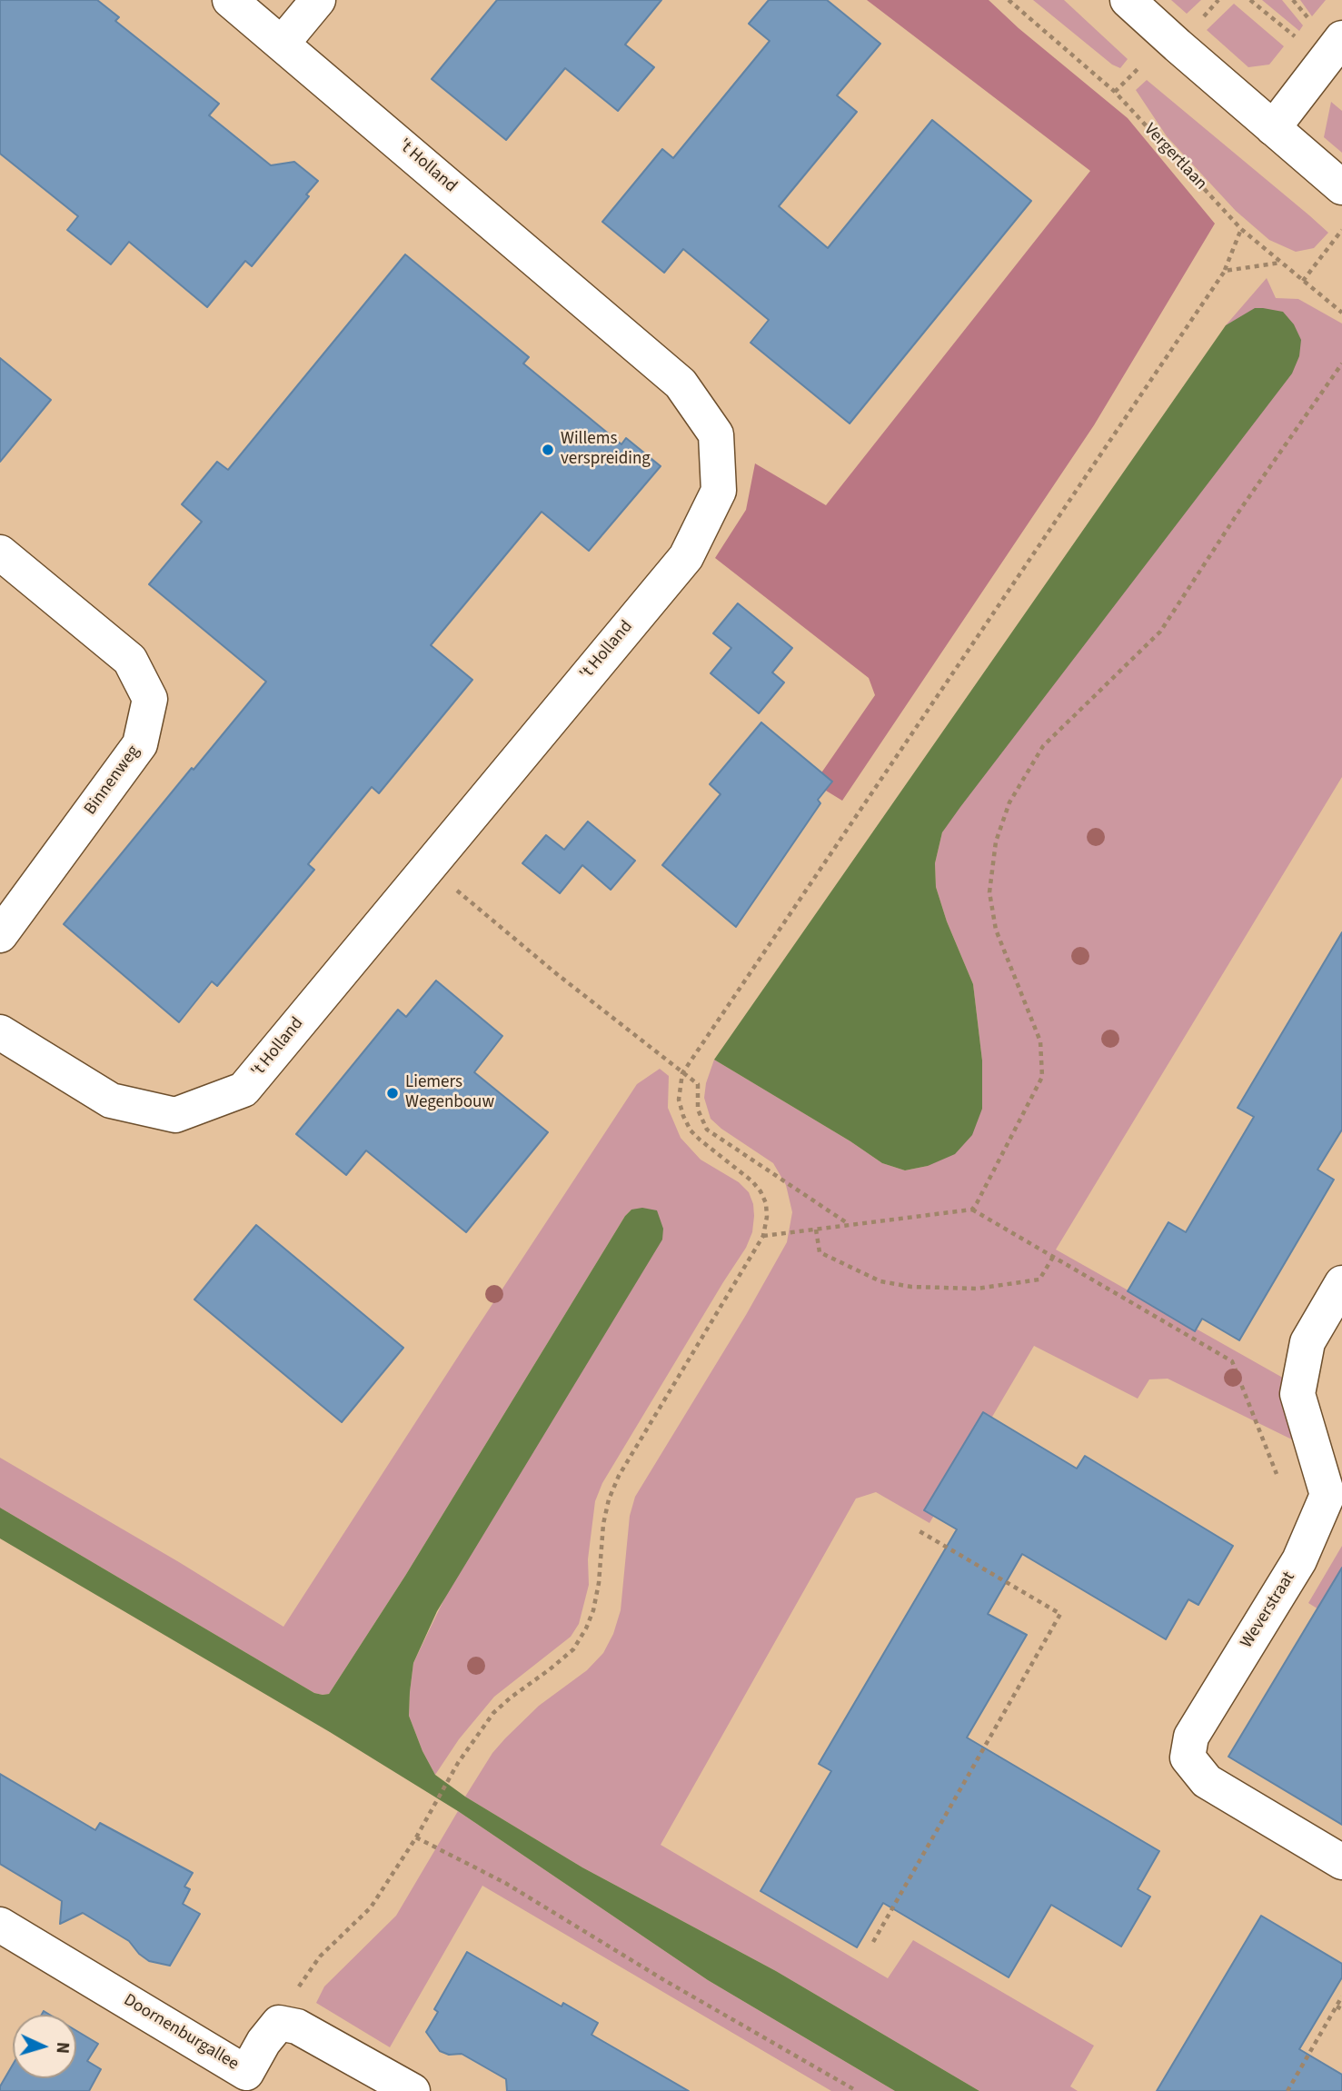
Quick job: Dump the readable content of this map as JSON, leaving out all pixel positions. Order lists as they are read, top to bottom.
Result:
{
  "streets": {
    "street": [
      "'t Holland",
      "Binnenweg",
      "Weverstraat",
      "Doornenburgallee"
    ],
    "path": ["Vergertlaan"]
  },
  "places": ["Willems verspreiding", "Liemers Wegenbouw"],
  "north": "right"
}
